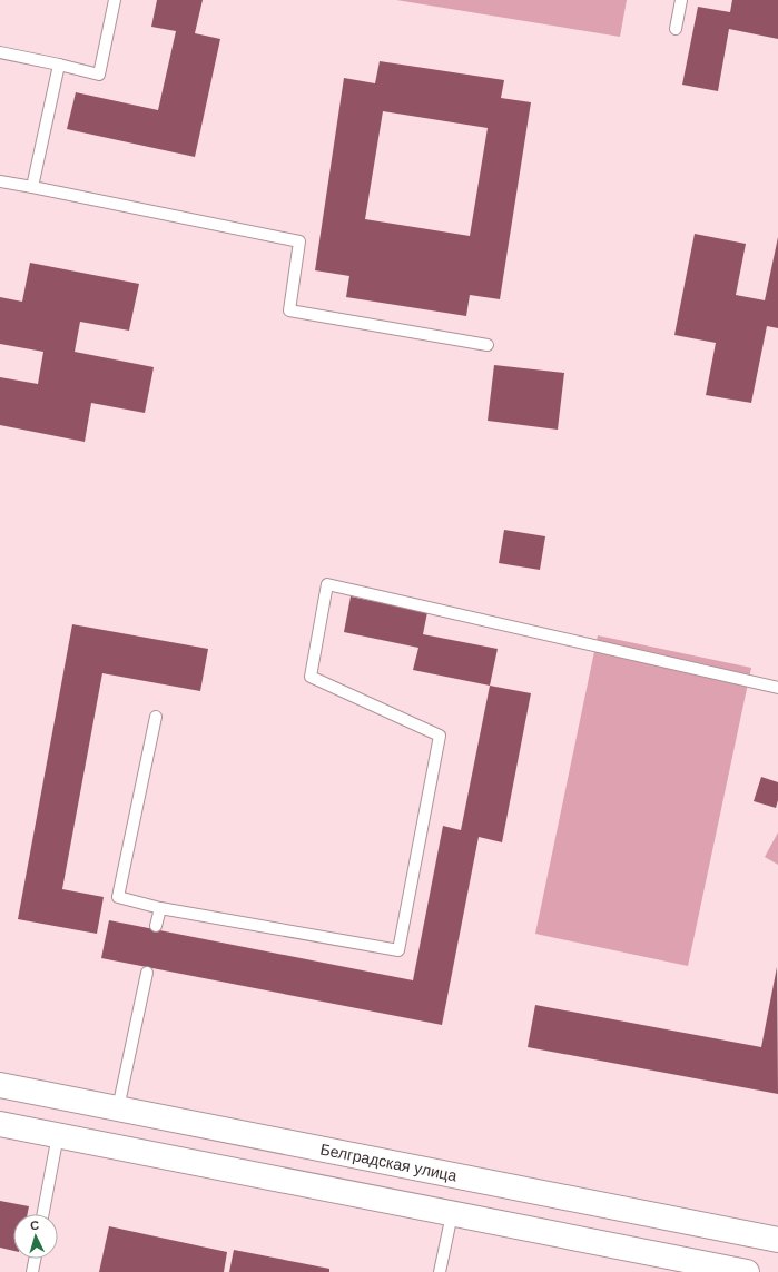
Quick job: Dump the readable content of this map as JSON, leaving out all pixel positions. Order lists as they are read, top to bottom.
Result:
{
  "streets": {
    "street": ["Белградская улица"]
  },
  "north": "top"
}
